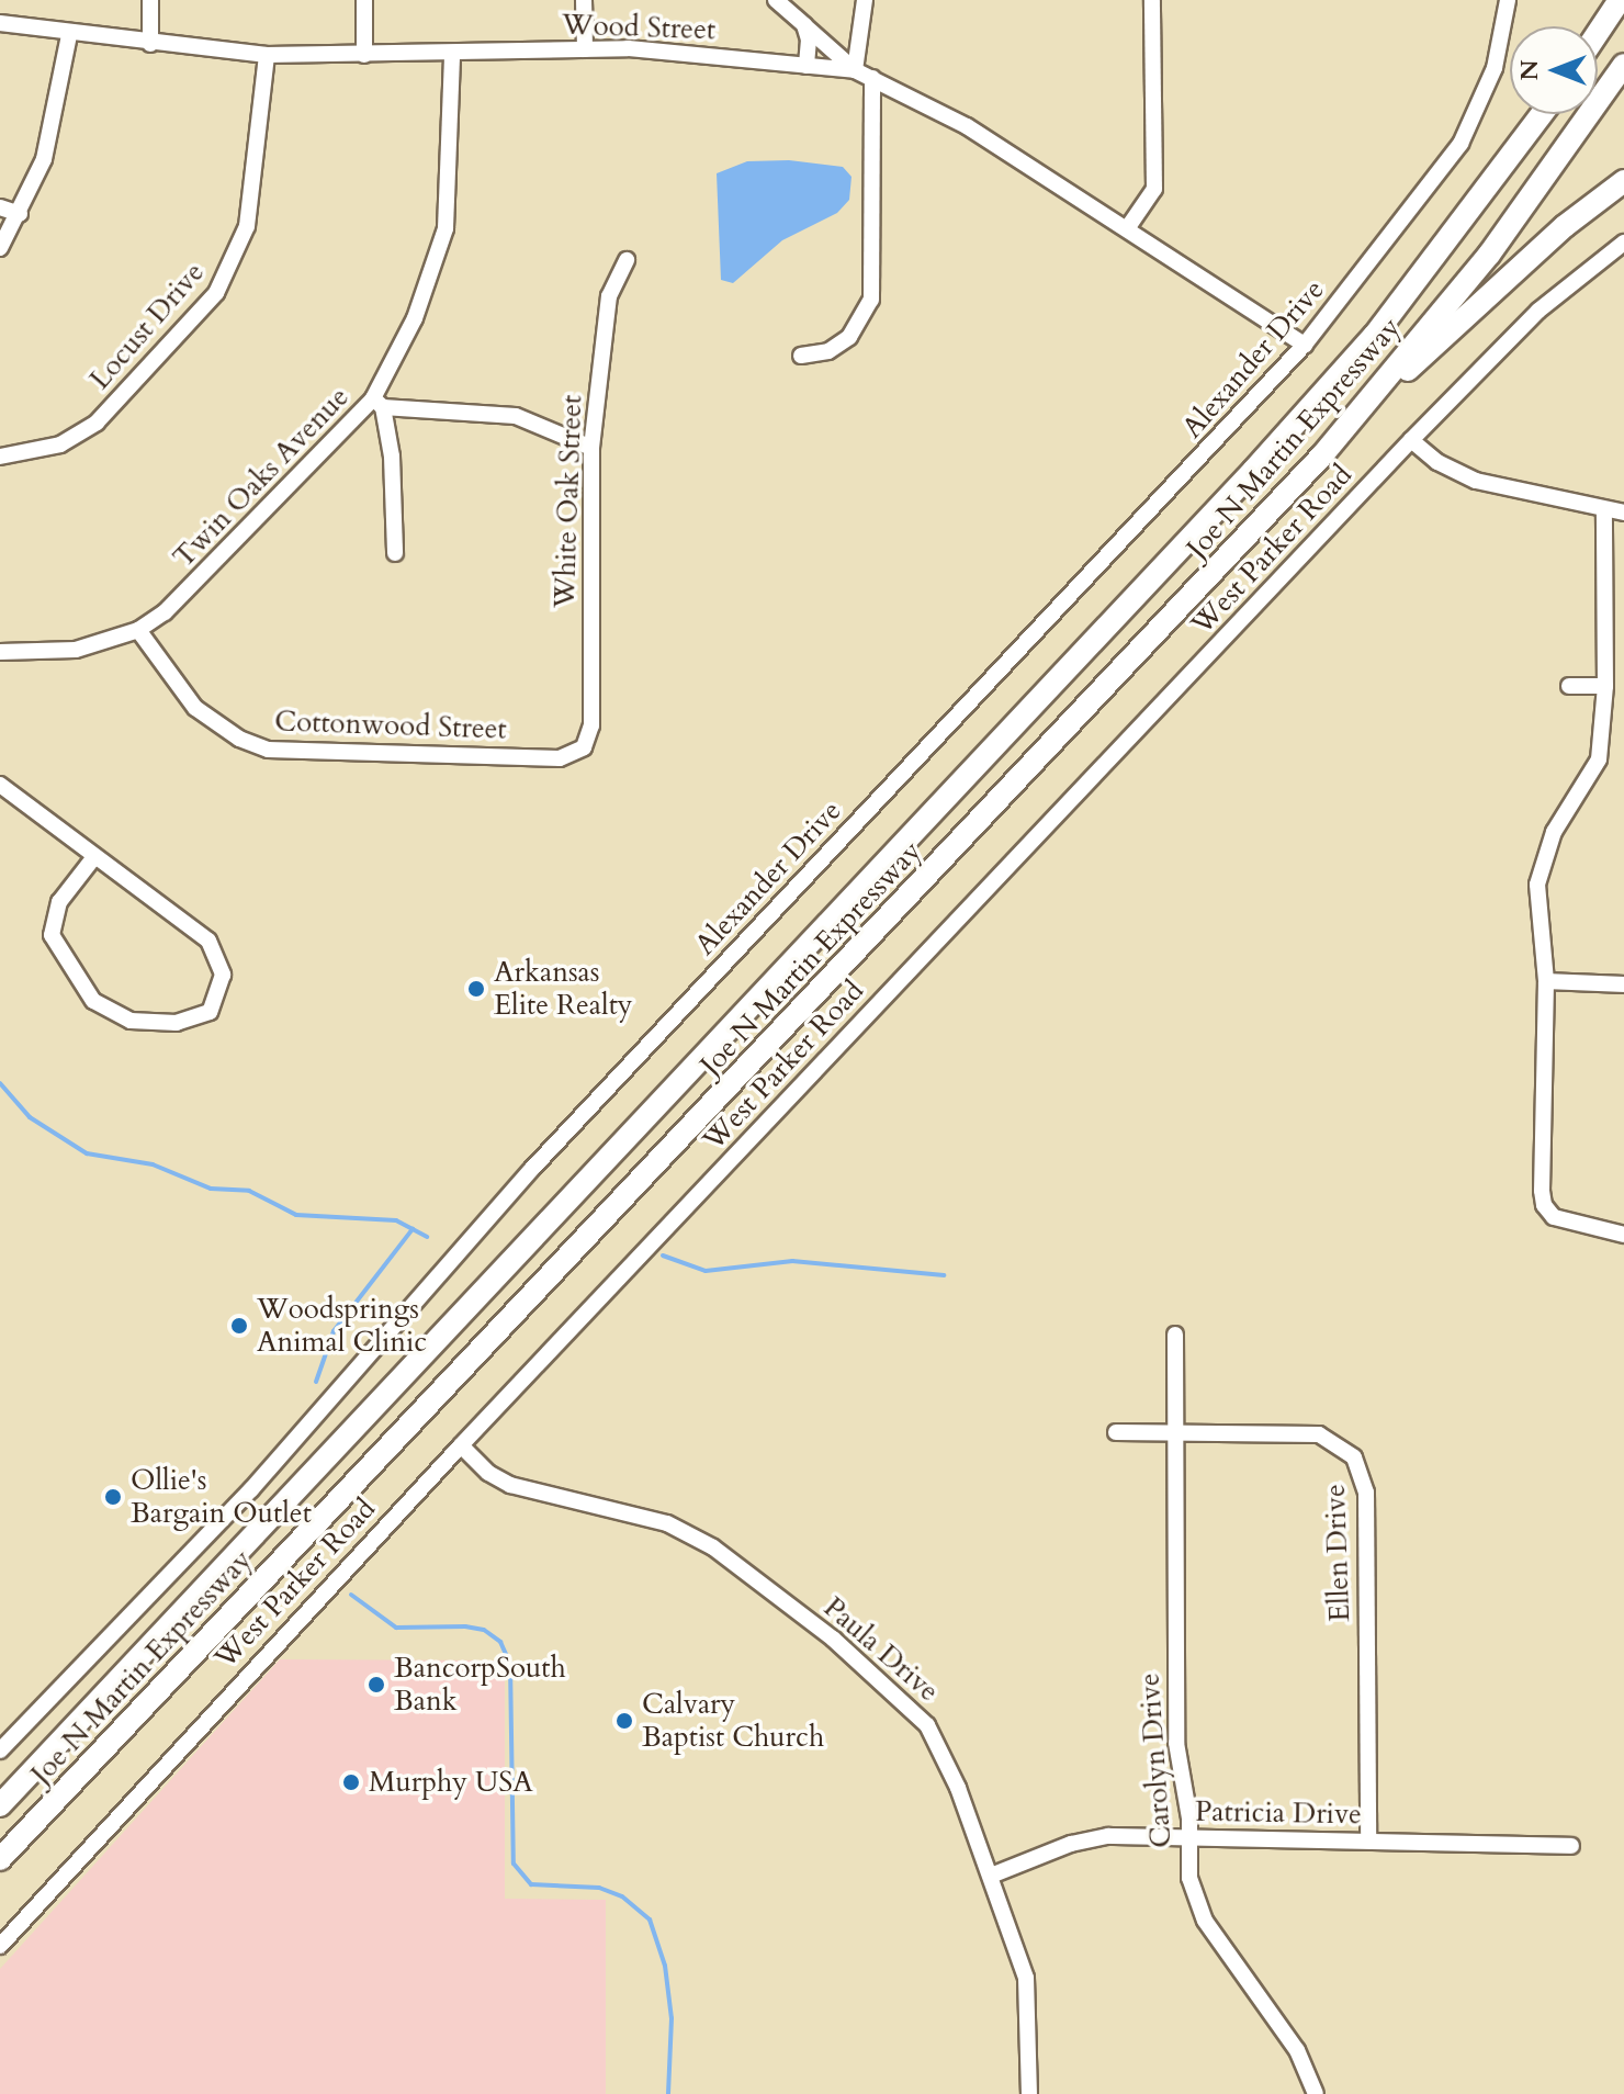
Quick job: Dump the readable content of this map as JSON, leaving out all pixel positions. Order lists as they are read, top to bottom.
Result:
{
  "streets": {
    "highway": ["Joe N Martin Expressway"],
    "street": [
      "Wood Street",
      "Locust Drive",
      "Alexander Drive",
      "Twin Oaks Avenue",
      "White Oak Street",
      "West Parker Road",
      "Cottonwood Street",
      "Ellen Drive",
      "Paula Drive",
      "Carolyn Drive",
      "Patricia Drive"
    ]
  },
  "crossings": [
    ["Wood Street", "Locust Drive"],
    ["Wood Street", "Alexander Drive"],
    ["Wood Street", "Twin Oaks Avenue"],
    ["Twin Oaks Avenue", "Cottonwood Street"],
    ["White Oak Street", "Cottonwood Street"],
    ["West Parker Road", "Paula Drive"],
    ["Ellen Drive", "Carolyn Drive"],
    ["Ellen Drive", "Patricia Drive"],
    ["Paula Drive", "Patricia Drive"],
    ["Carolyn Drive", "Patricia Drive"]
  ],
  "places": [
    "Arkansas Elite Realty",
    "Woodsprings Animal Clinic",
    "Ollie's Bargain Outlet",
    "BancorpSouth Bank",
    "Calvary Baptist Church",
    "Murphy USA"
  ],
  "north": "left"
}
